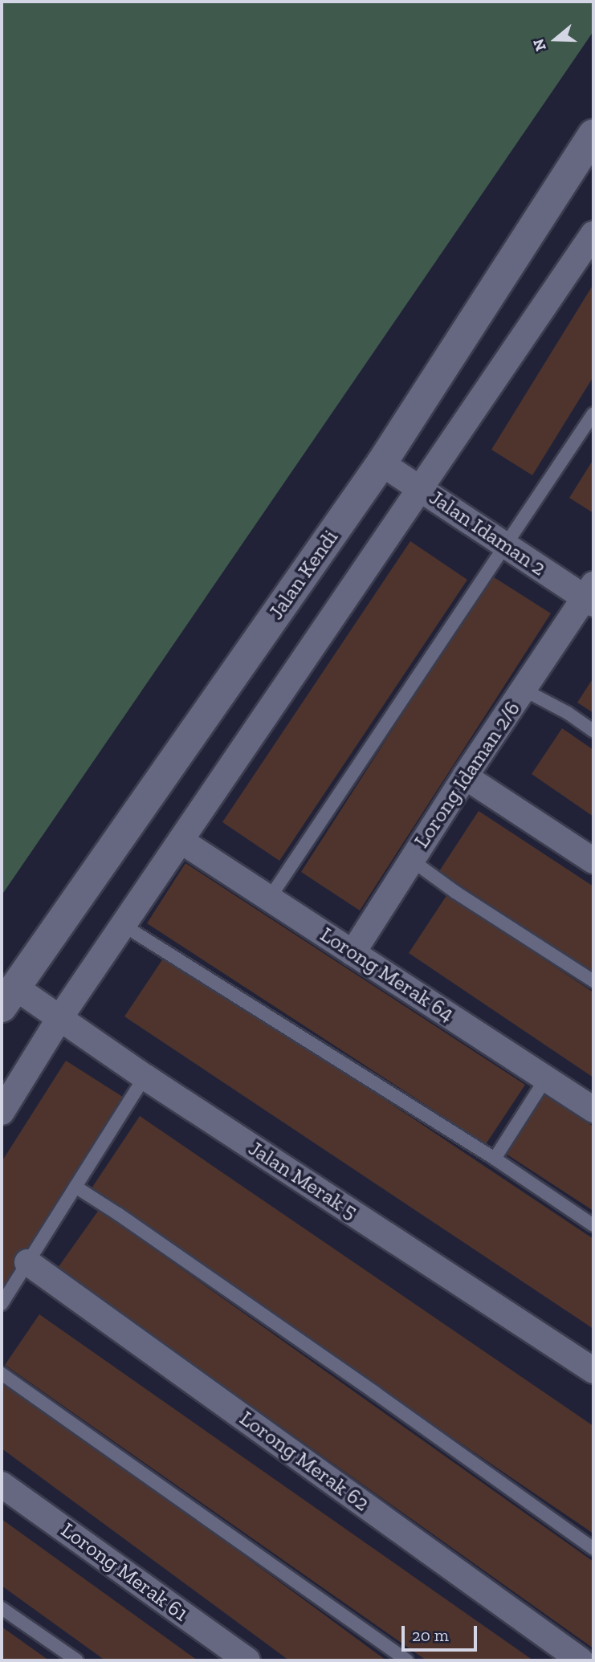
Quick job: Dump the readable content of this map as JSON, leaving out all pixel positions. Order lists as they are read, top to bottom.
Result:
{
  "streets": {
    "street": [
      "Jalan Idaman 2",
      "Jalan Kendi",
      "Lorong Idaman 2/6",
      "Lorong Merak 64",
      "Jalan Merak 5",
      "Lorong Merak 62",
      "Lorong Merak 61"
    ]
  },
  "crossings": [
    ["Jalan Idaman 2", "Jalan Kendi"],
    ["Jalan Idaman 2", "Lorong Idaman 2/6"],
    ["Jalan Kendi", "Jalan Merak 5"],
    ["Lorong Idaman 2/6", "Lorong Merak 64"]
  ],
  "scale_bar": "20 m",
  "north": "left"
}
